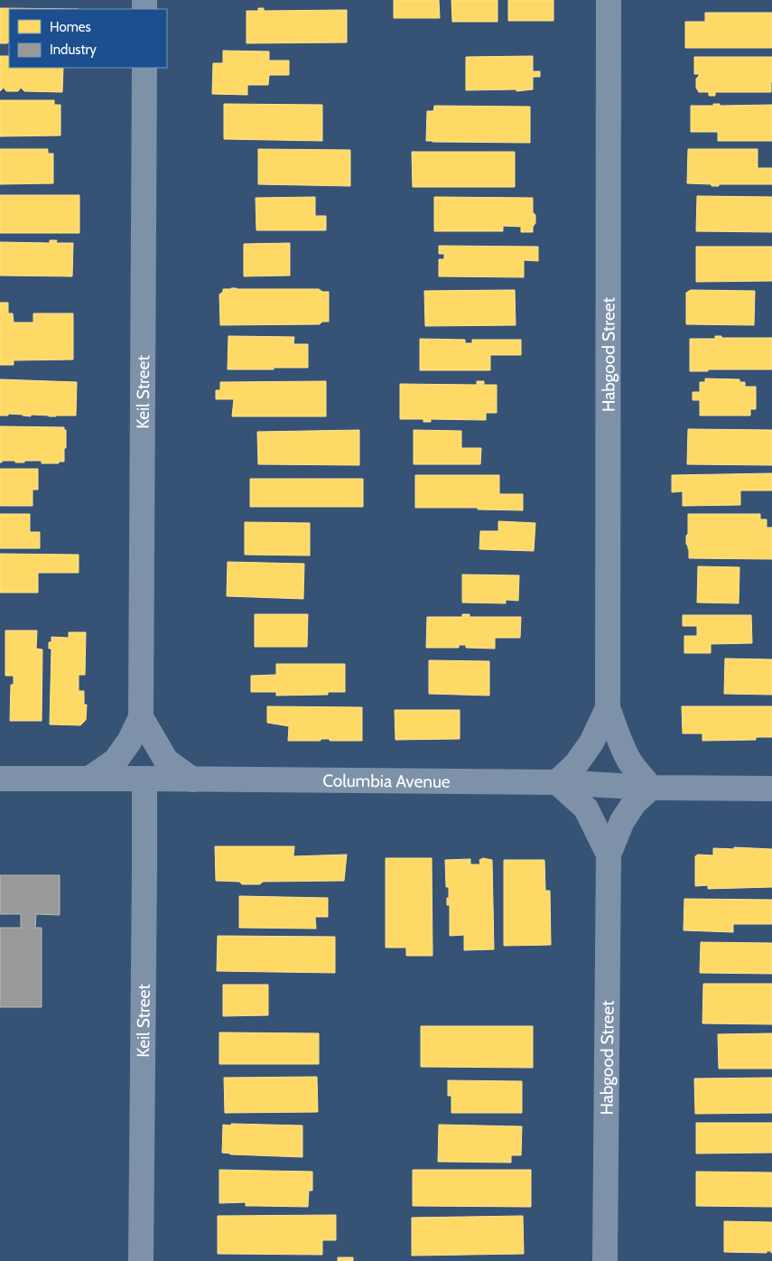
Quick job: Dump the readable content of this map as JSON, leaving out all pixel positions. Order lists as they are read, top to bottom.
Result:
{
  "streets": {
    "street": ["Habgood Street", "Keil Street", "Columbia Avenue"]
  },
  "crossings": [
    ["Habgood Street", "Columbia Avenue"],
    ["Keil Street", "Columbia Avenue"]
  ],
  "legend": ["Homes", "Industry"]
}
